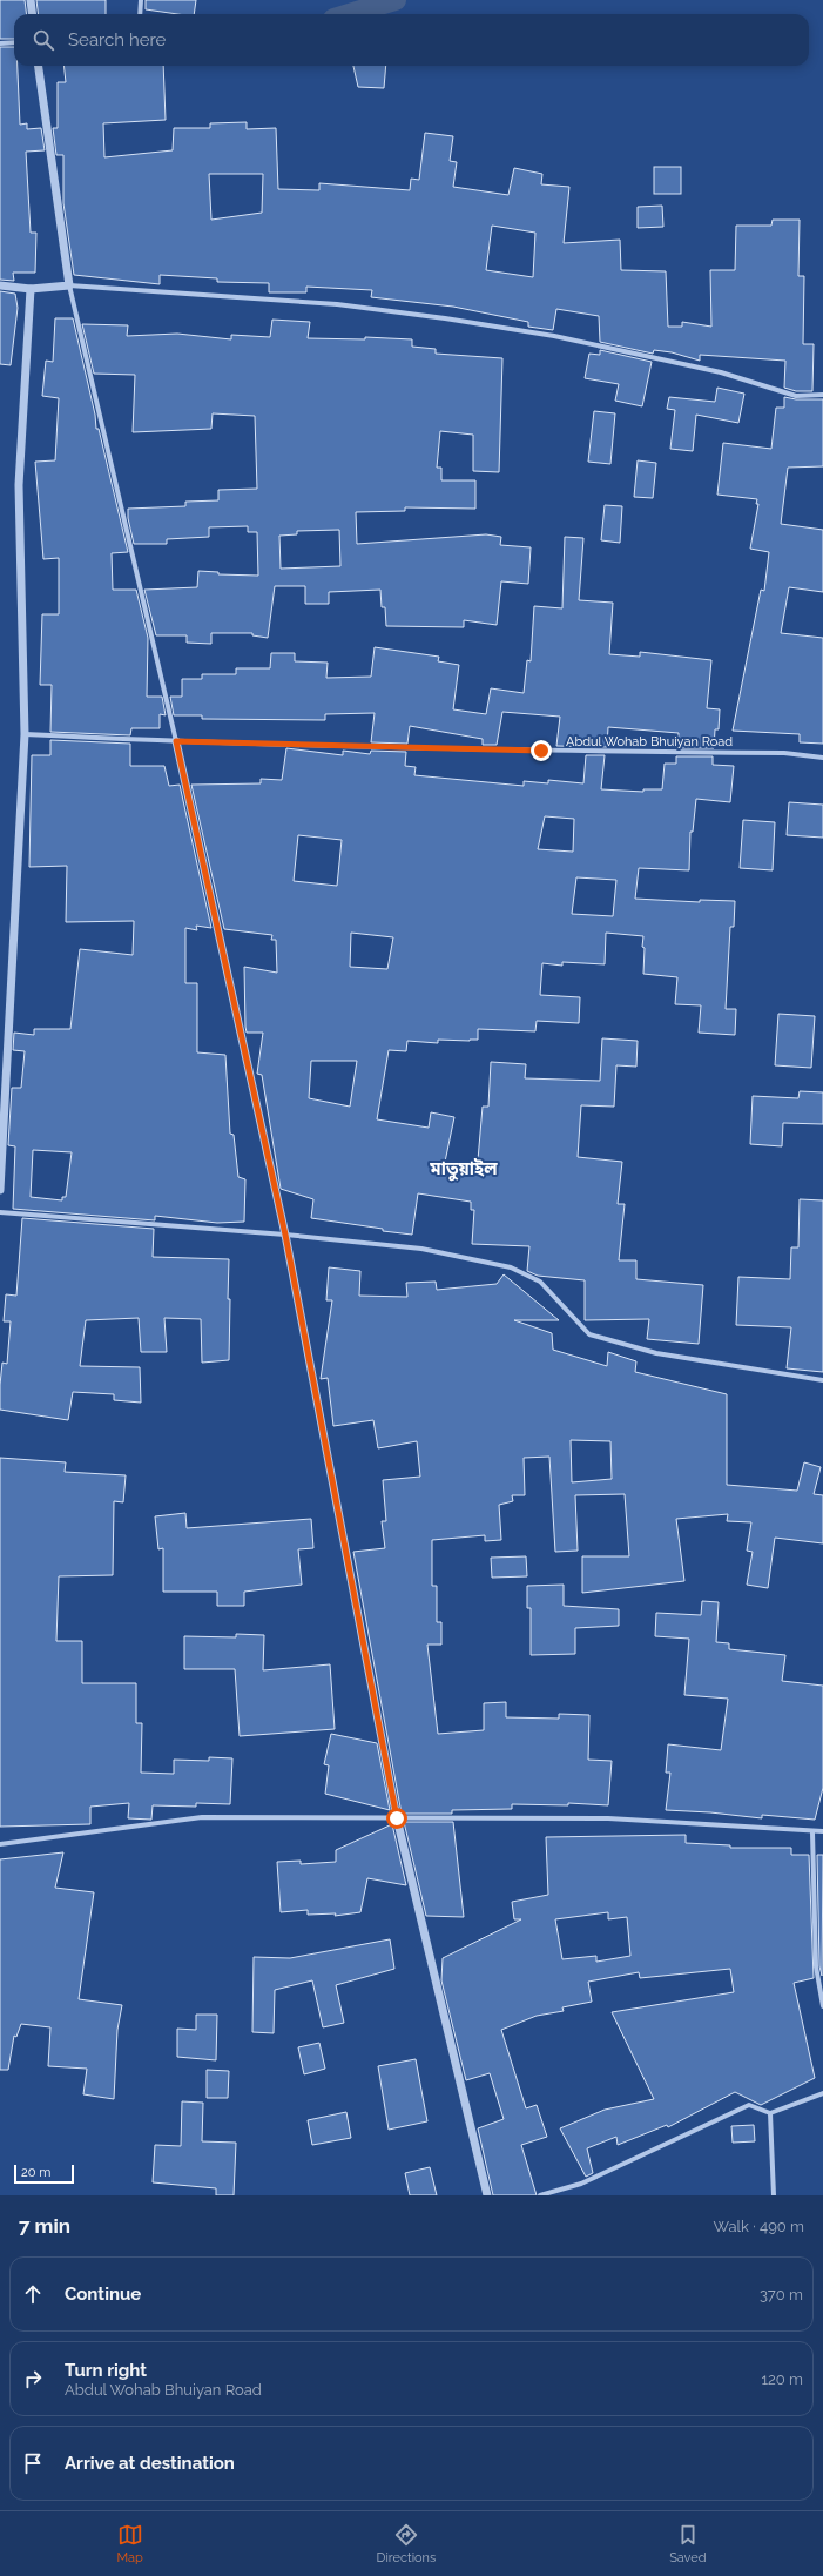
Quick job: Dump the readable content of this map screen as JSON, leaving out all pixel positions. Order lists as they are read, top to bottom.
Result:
{
  "streets": {
    "street": ["Abdul Wohab Bhuiyan Road"]
  },
  "districts": ["মাতুয়াইল"],
  "scale_bar": "20 m",
  "page": {
    "search": "Search here",
    "scale": "20 m",
    "heading": ["7 min", "Walk · 490 m"],
    "list": [
      ["Continue", "370 m"],
      ["Turn right", "Abdul Wohab Bhuiyan Road", "120 m"],
      "Arrive at destination"
    ],
    "nav": ["Map", "Directions", "Saved"]
  }
}
